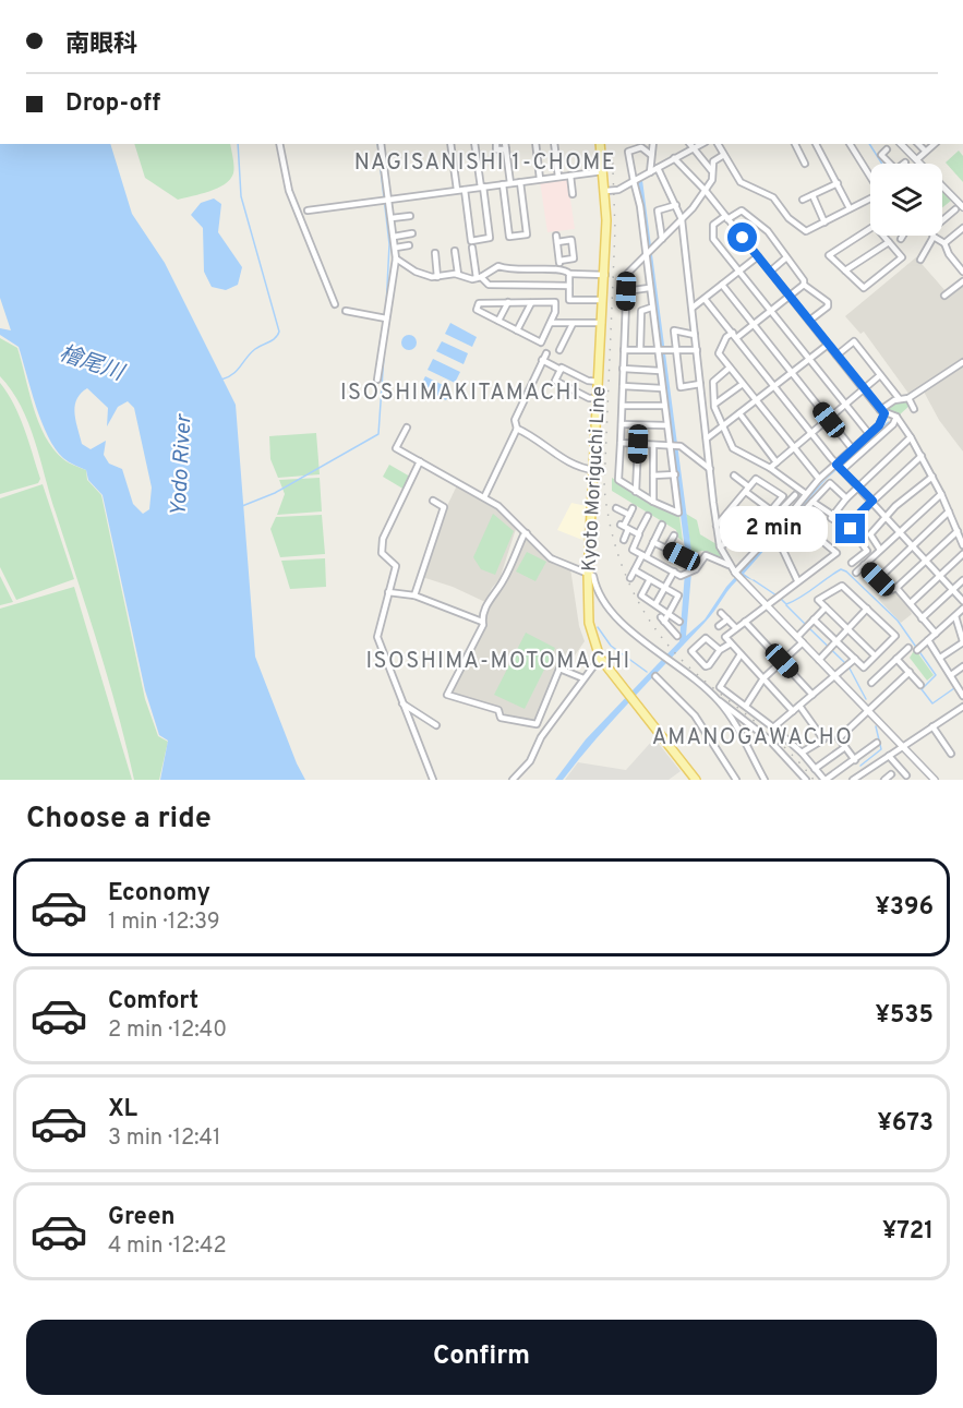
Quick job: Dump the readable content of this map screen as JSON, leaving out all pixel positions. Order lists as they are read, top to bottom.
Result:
{
  "streets": {
    "main road": ["Kyoto Moriguchi Line"]
  },
  "districts": [
    "NAGISANISHI 1-CHOME",
    "ISOSHIMAKITAMACHI",
    "ISOSHIMA-MOTOMACHI",
    "AMANOGAWACHO"
  ],
  "water": ["檜尾川", "Yodo River"],
  "page": {
    "banner": ["南眼科", "Drop-off"],
    "bubble": "2 min",
    "heading": "Choose a ride",
    "list": [
      {
        "name": "Economy",
        "note": "1 min · 12:39",
        "value": "¥396"
      },
      {
        "name": "Comfort",
        "note": "2 min · 12:40",
        "value": "¥535"
      },
      {
        "name": "XL",
        "note": "3 min · 12:41",
        "value": "¥673"
      },
      {
        "name": "Green",
        "note": "4 min · 12:42",
        "value": "¥721"
      }
    ],
    "buttons": "Confirm"
  }
}
